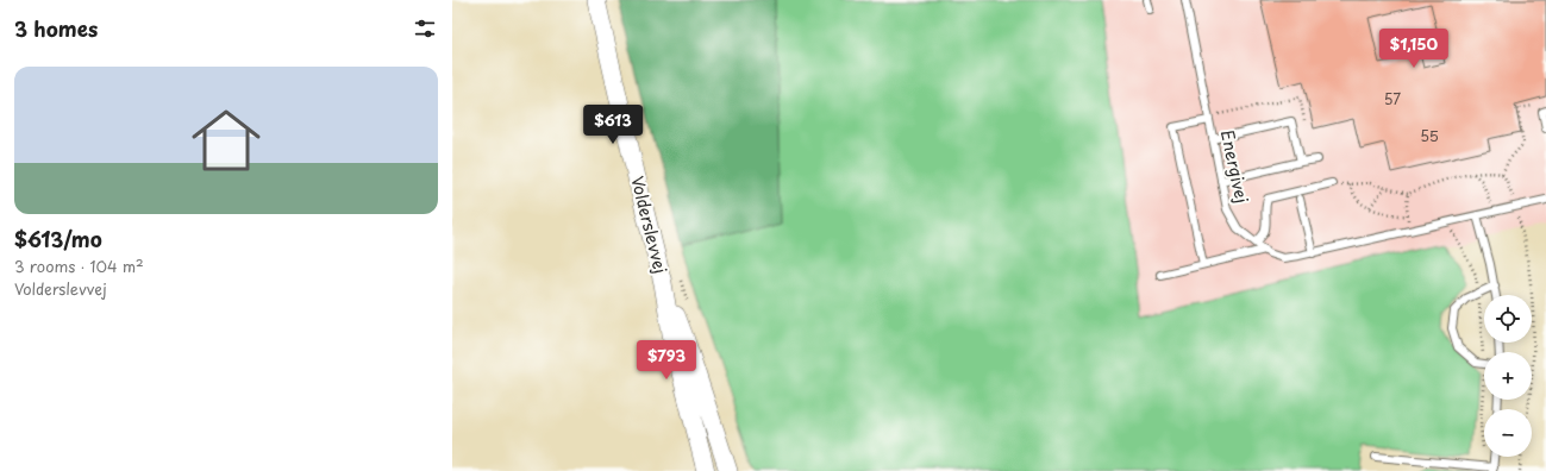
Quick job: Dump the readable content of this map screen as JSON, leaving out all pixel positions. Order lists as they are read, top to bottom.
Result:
{
  "streets": {
    "street": ["Volderslevvej"],
    "lane": ["Energivej"]
  },
  "house_numbers": ["57", "55"],
  "page": {
    "heading": "3 homes",
    "price": ["$1,150", "$613", "$793"],
    "list": [
      {
        "name": "$613/mo",
        "note": "3 rooms · 104 m² · Volderslevvej"
      }
    ],
    "map_buttons": ["+", "−"]
  }
}
